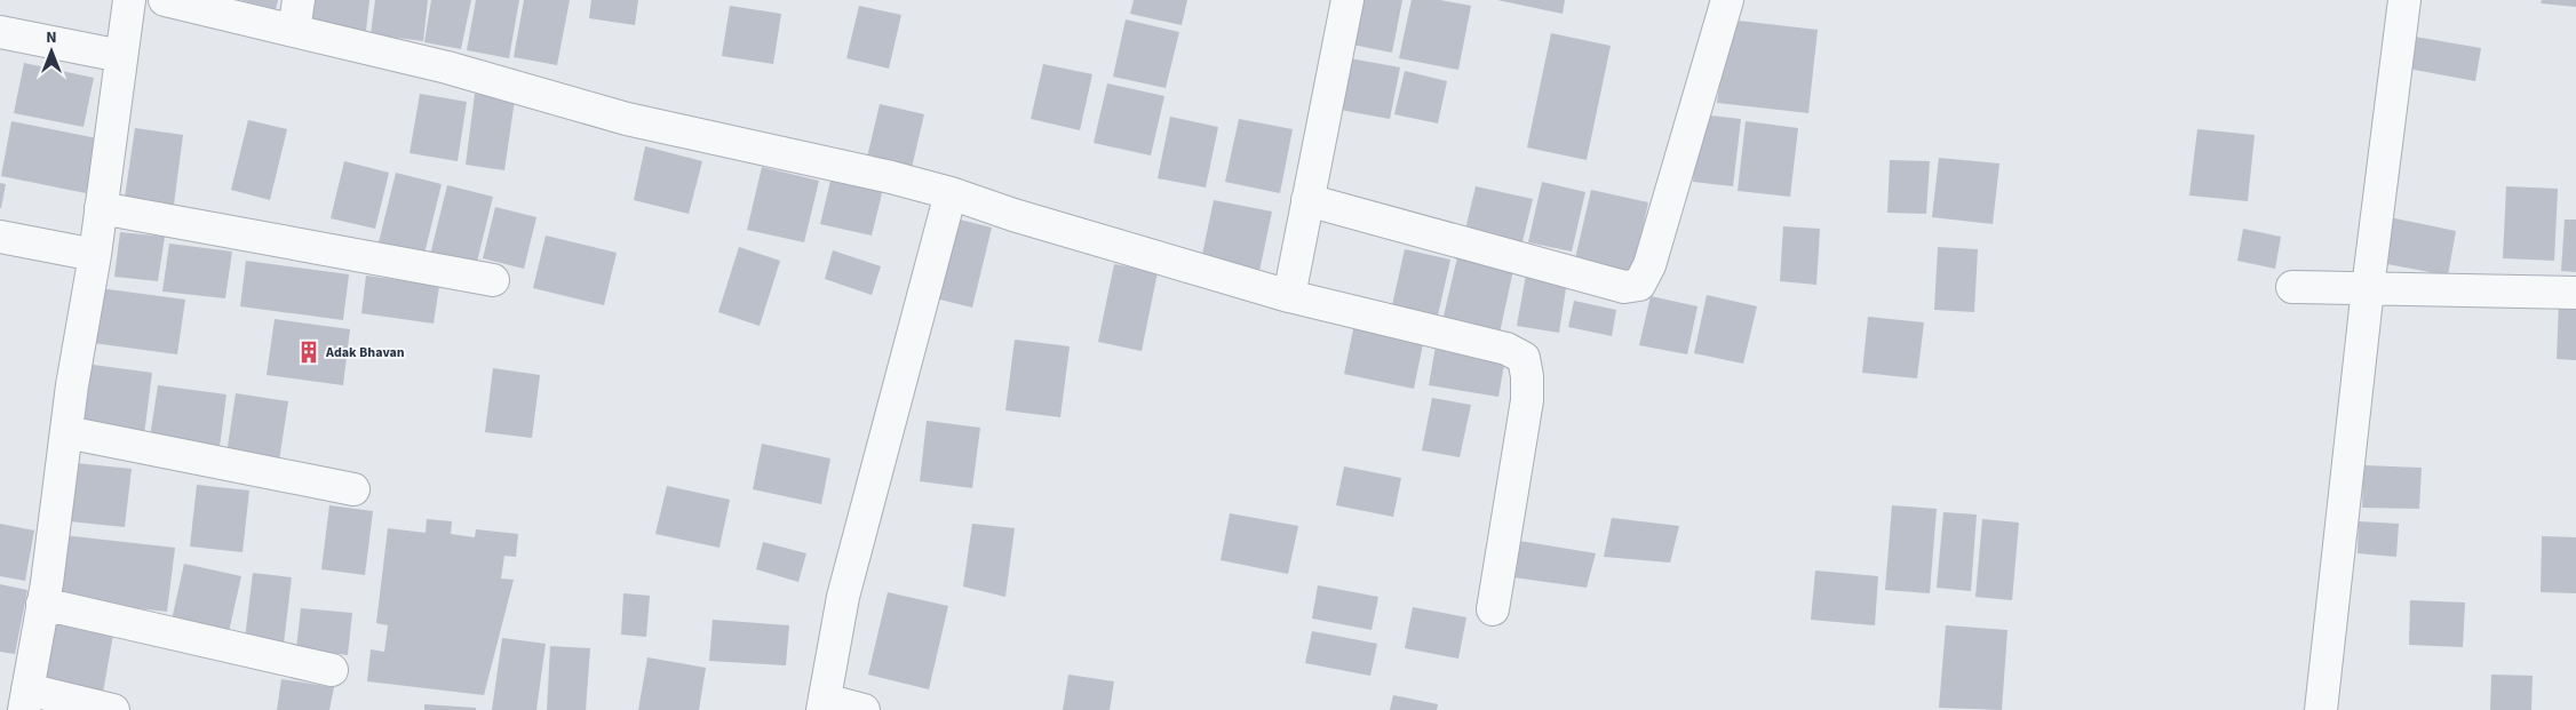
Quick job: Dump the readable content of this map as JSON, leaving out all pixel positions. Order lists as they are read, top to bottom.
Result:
{
  "places": {
    "building": ["Adak Bhavan"]
  },
  "north": "top"
}
